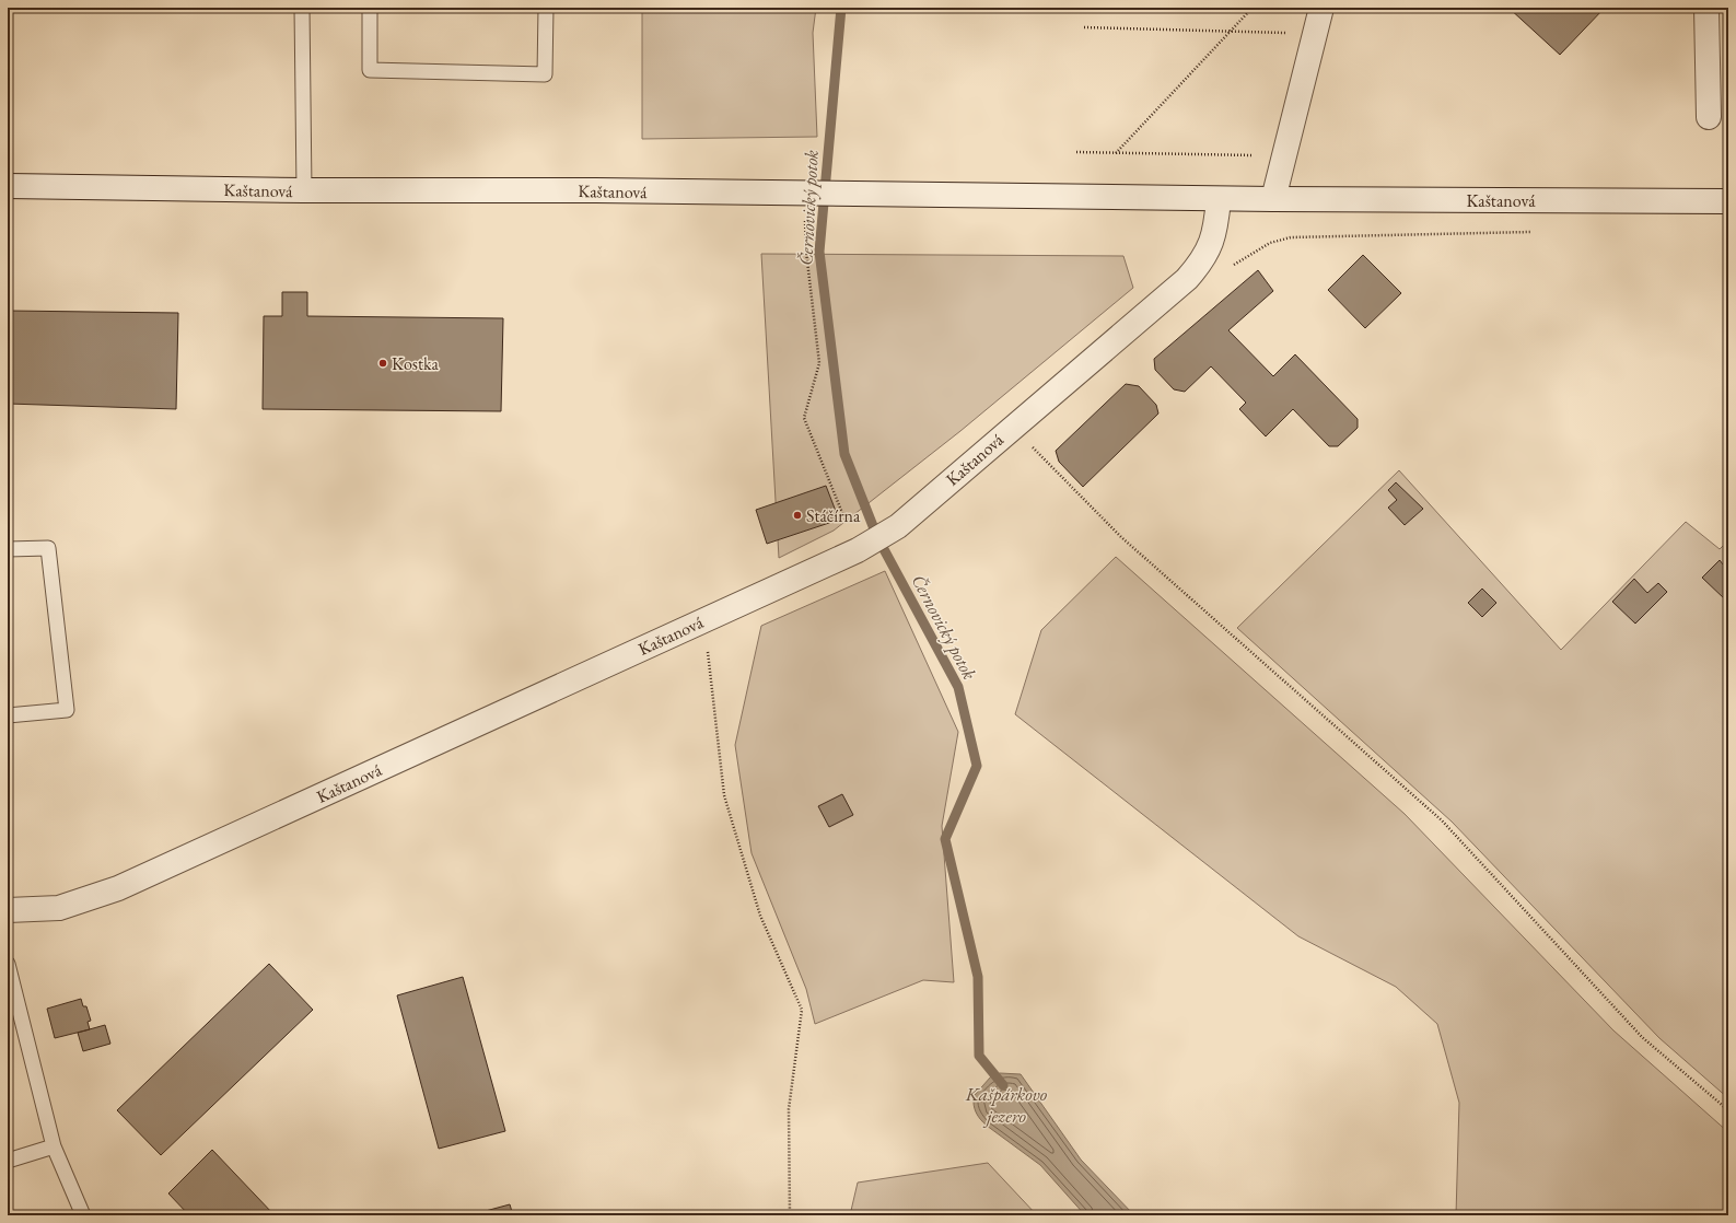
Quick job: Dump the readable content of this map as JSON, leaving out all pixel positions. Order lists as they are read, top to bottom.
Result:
{
  "streets": {
    "street": ["Kaštanová"]
  },
  "water": ["Černovický potok", "Kašpárkovo jezero"],
  "places": ["Kostka", "Stáčírna"]
}
